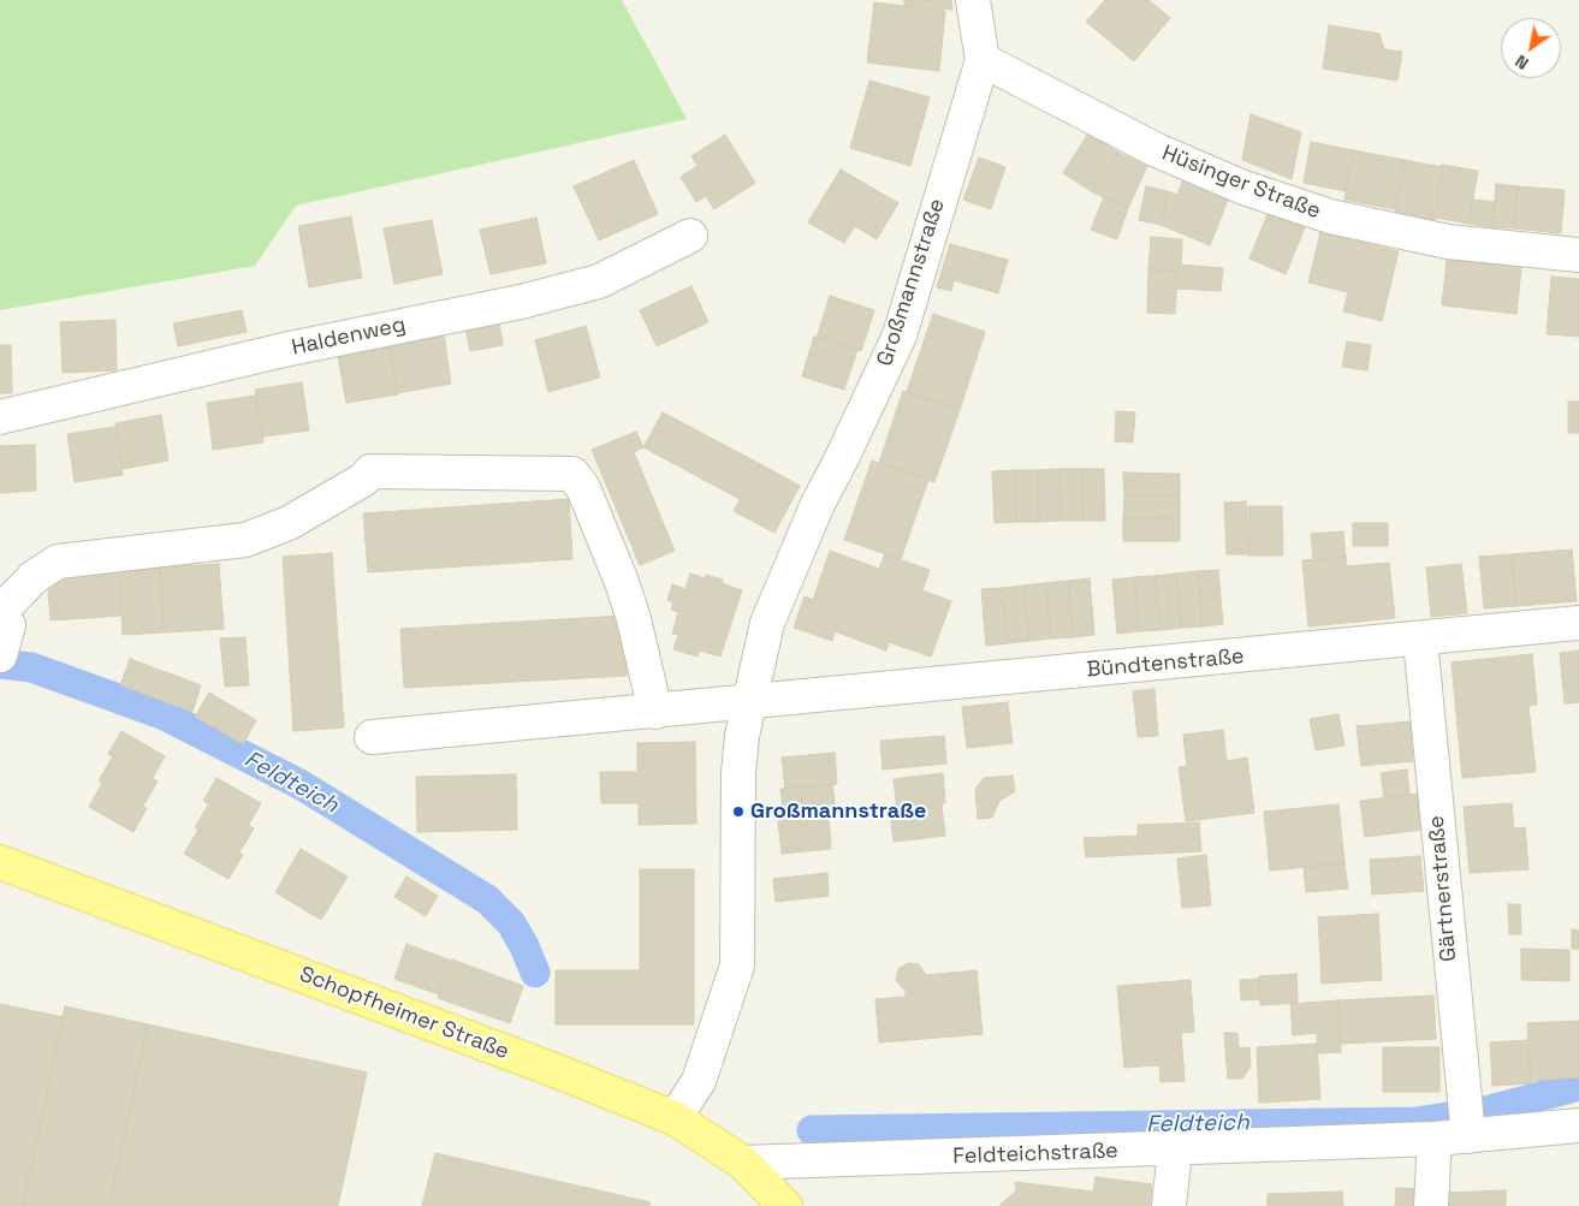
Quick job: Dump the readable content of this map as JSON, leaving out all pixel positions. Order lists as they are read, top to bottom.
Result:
{
  "streets": {
    "main road": ["Schopfheimer Straße"],
    "street": [
      "Hüsinger Straße",
      "Großmannstraße",
      "Haldenweg",
      "Bündtenstraße",
      "Gärtnerstraße",
      "Feldteichstraße"
    ]
  },
  "crossings": [
    ["Hüsinger Straße", "Großmannstraße"],
    ["Großmannstraße", "Bündtenstraße"],
    ["Großmannstraße", "Schopfheimer Straße"],
    ["Bündtenstraße", "Gärtnerstraße"],
    ["Gärtnerstraße", "Feldteichstraße"],
    ["Schopfheimer Straße", "Feldteichstraße"]
  ],
  "water": ["Feldteich"],
  "places": ["Großmannstraße"],
  "north": "bottom left"
}
